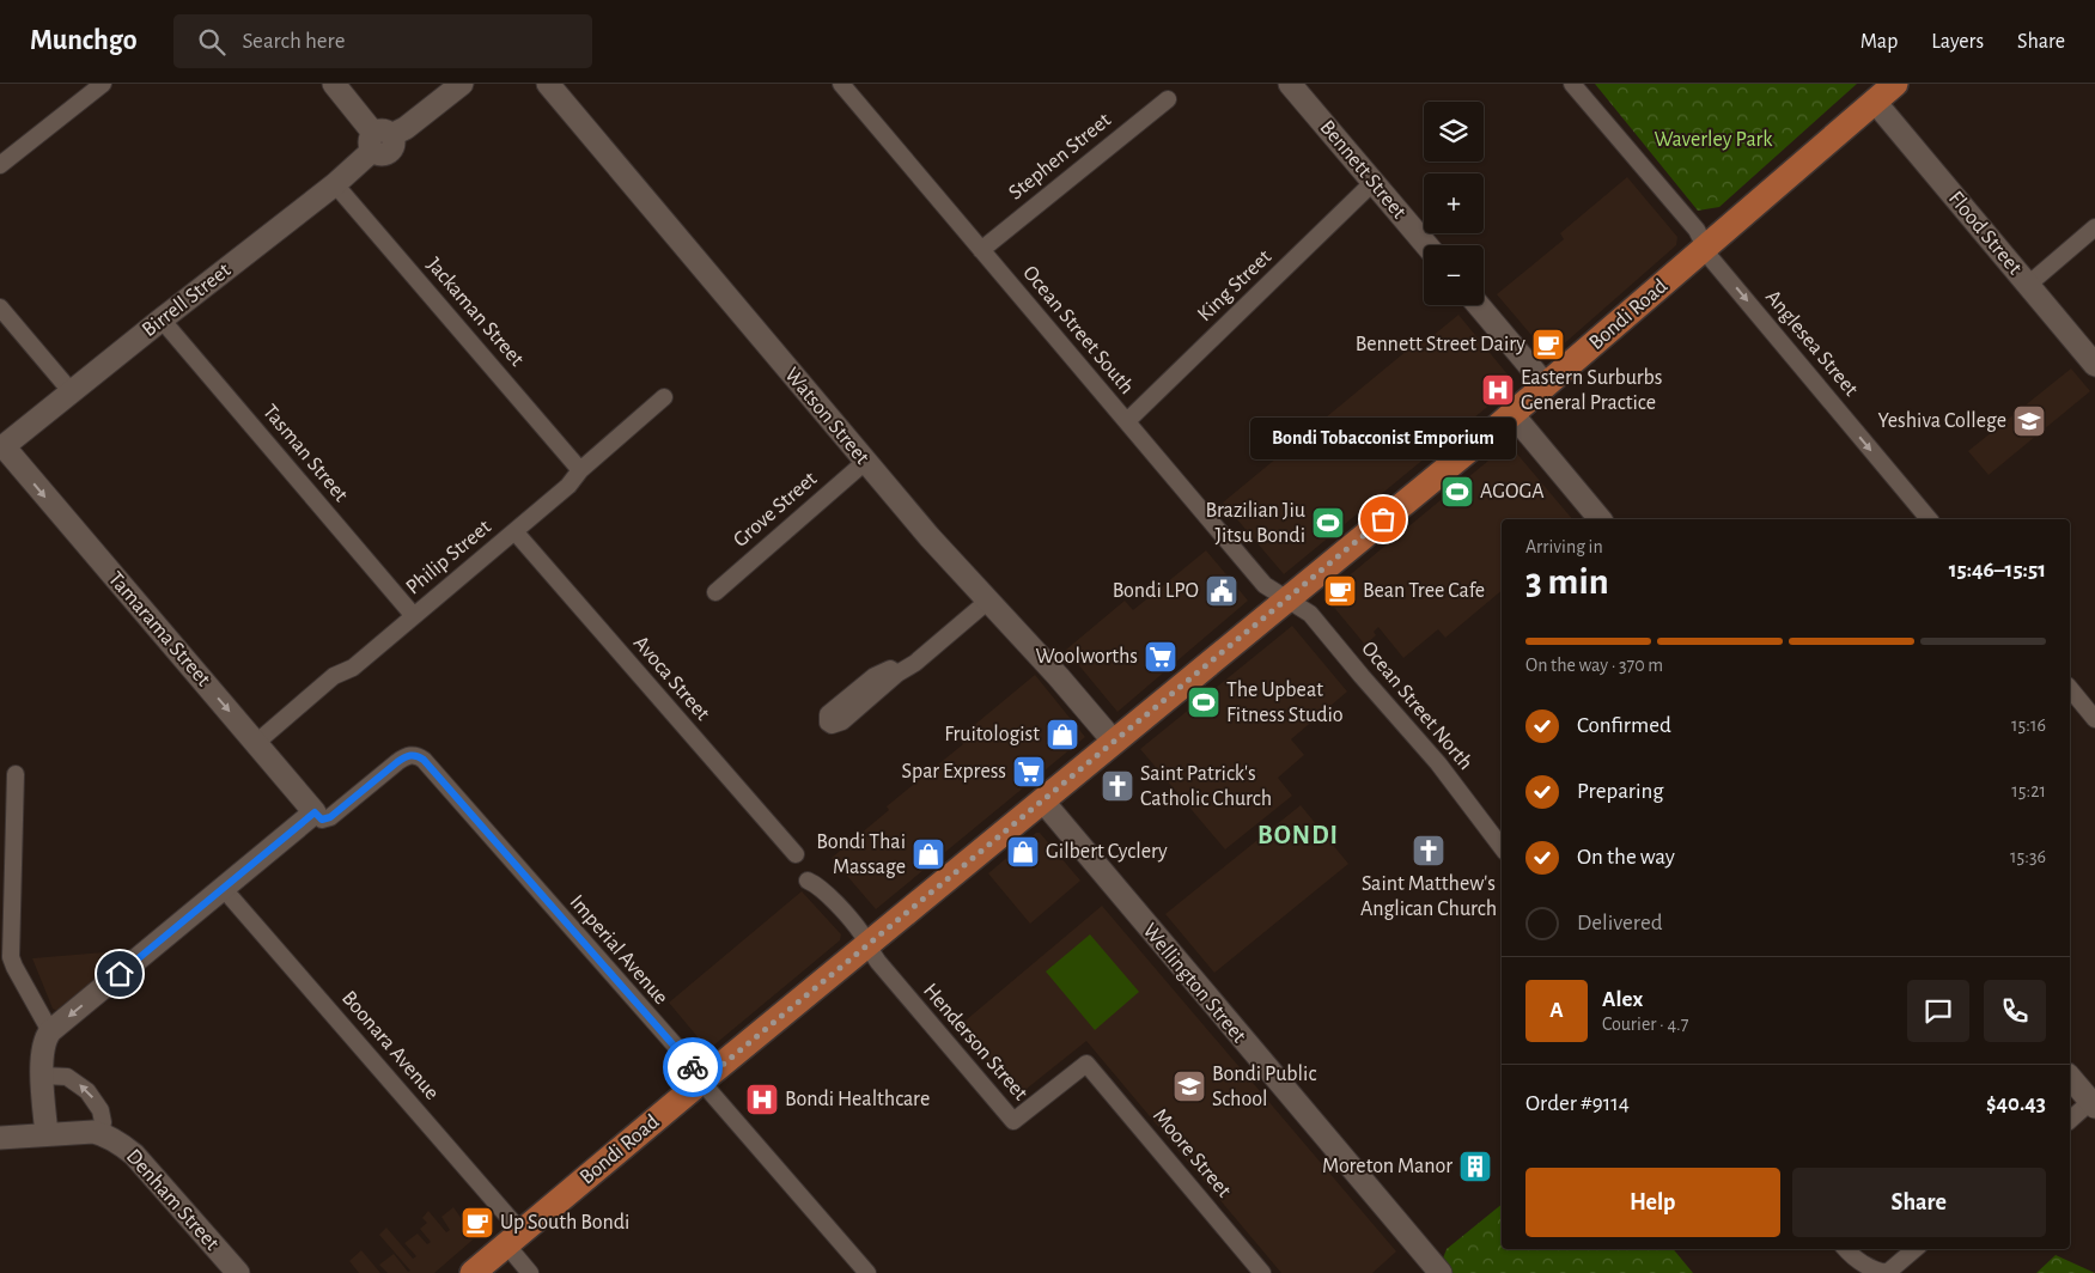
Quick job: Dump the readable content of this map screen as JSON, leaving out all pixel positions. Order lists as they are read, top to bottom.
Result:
{
  "streets": {
    "main road": ["Bondi Road"],
    "street": [
      "Stephen Street",
      "Bennett Street",
      "Flood Street",
      "King Street",
      "Birrell Street",
      "Jackaman Street",
      "Ocean Street South",
      "Anglesea Street",
      "Watson Street",
      "Tasman Street",
      "Grove Street",
      "Philip Street",
      "Tamarama Street",
      "Avoca Street",
      "Ocean Street North",
      "Imperial Avenue",
      "Wellington Street",
      "Henderson Street",
      "Boonara Avenue",
      "Moore Street",
      "Denham Street"
    ]
  },
  "crossings": [
    ["Stephen Street", "Ocean Street South"],
    ["Bennett Street", "King Street"],
    ["Flood Street", "Bondi Road"],
    ["King Street", "Ocean Street South"],
    ["Birrell Street", "Jackaman Street"],
    ["Birrell Street", "Tasman Street"],
    ["Birrell Street", "Tamarama Street"],
    ["Jackaman Street", "Philip Street"],
    ["Bondi Road", "Ocean Street South"],
    ["Bondi Road", "Anglesea Street"],
    ["Bondi Road", "Watson Street"],
    ["Bondi Road", "Ocean Street North"],
    ["Bondi Road", "Imperial Avenue"],
    ["Bondi Road", "Wellington Street"],
    ["Bondi Road", "Henderson Street"],
    ["Bondi Road", "Boonara Avenue"],
    ["Ocean Street South", "Ocean Street North"],
    ["Watson Street", "Grove Street"],
    ["Tasman Street", "Philip Street"],
    ["Philip Street", "Tamarama Street"],
    ["Philip Street", "Avoca Street"],
    ["Tamarama Street", "Imperial Avenue"],
    ["Henderson Street", "Moore Street"]
  ],
  "one_way": ["Anglesea Street", "Tamarama Street"],
  "districts": ["BONDI"],
  "parks": ["Waverley Park"],
  "places": {
    "cafe": ["Bennett Street Dairy", "Bean Tree Cafe", "Up South Bondi"],
    "hospital": ["Eastern Surburbs General Practice", "Bondi Healthcare"],
    "school or university": ["Yeshiva College", "Bondi Public School"],
    "sports": ["AGOGA", "Brazilian Jiu Jitsu Bondi", "The Upbeat Fitness Studio"],
    "other": ["Bondi Tobacconist Emporium"],
    "public building": ["Bondi LPO"],
    "supermarket": ["Woolworths", "Spar Express"],
    "shop": ["Fruitologist", "Gilbert Cyclery", "Bondi Thai Massage"],
    "church": ["Saint Patrick's Catholic Church", "Saint Matthew's Anglican Church"],
    "building": ["Moreton Manor"]
  },
  "page": {
    "header": "Munchgo",
    "search": "Search here",
    "nav": ["Map", "Layers", "Share"],
    "map_buttons": ["+", "−"],
    "bubble": "Bondi Tobacconist Emporium",
    "heading": ["3 min", "Arriving in", "15:46–15:51"],
    "panel": [
      "Alex",
      "Courier · 4.7",
      "Order #9114",
      "$40.43"
    ],
    "bar": "On the way · 370 m",
    "list": [
      ["Confirmed", "15:16"],
      ["Preparing", "15:21"],
      ["On the way", "15:36"],
      "Delivered"
    ],
    "round": "A",
    "buttons": ["Help", "Share"]
  }
}
